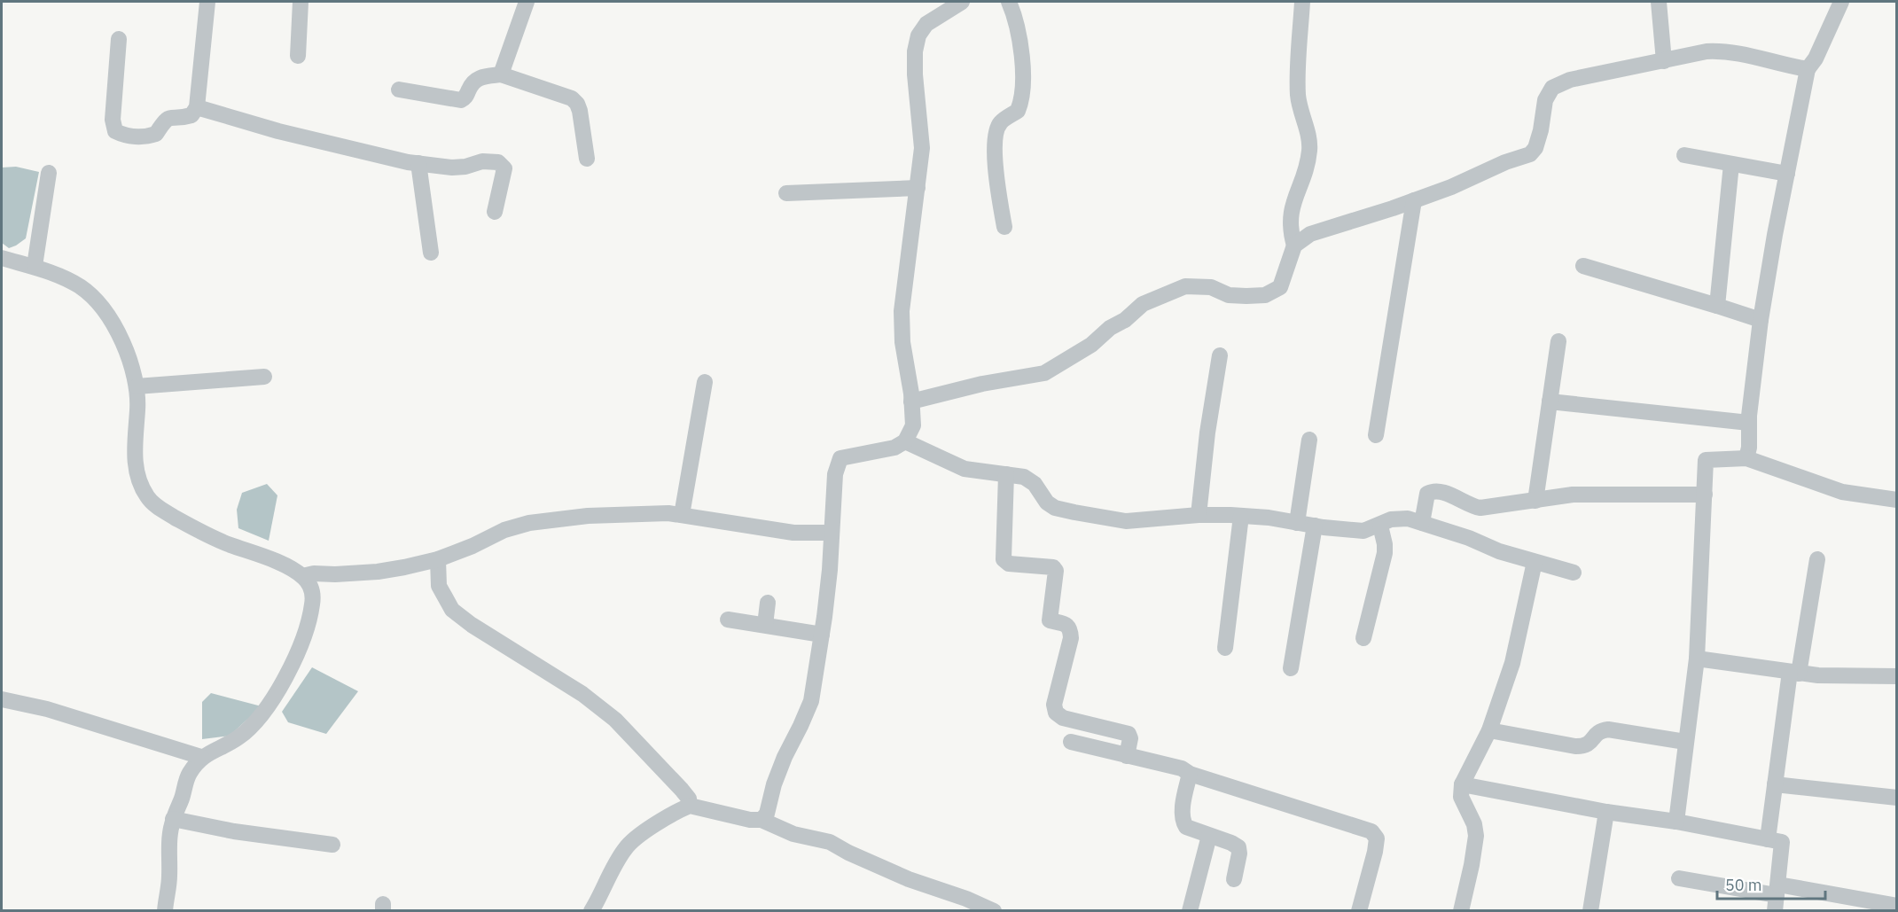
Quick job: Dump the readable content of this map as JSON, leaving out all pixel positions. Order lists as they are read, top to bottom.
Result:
{
  "scale_bar": "50 m"
}
